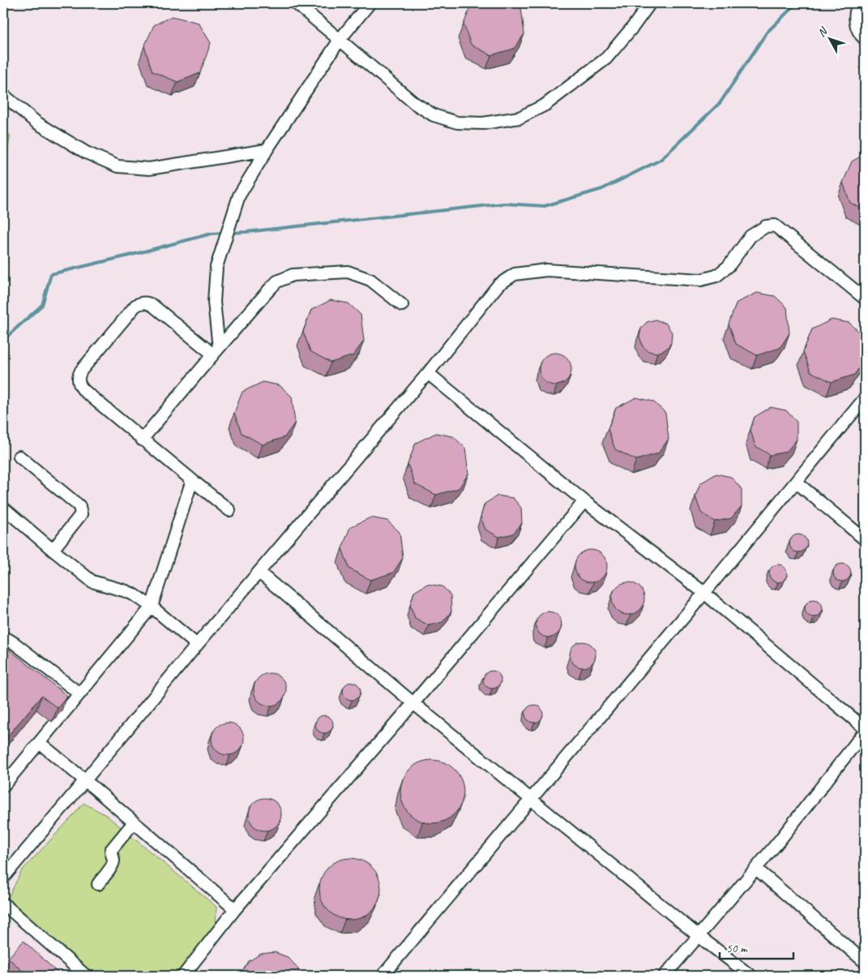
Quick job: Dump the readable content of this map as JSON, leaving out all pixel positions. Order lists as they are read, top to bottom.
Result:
{
  "scale_bar": "50 m",
  "north": "top left"
}
